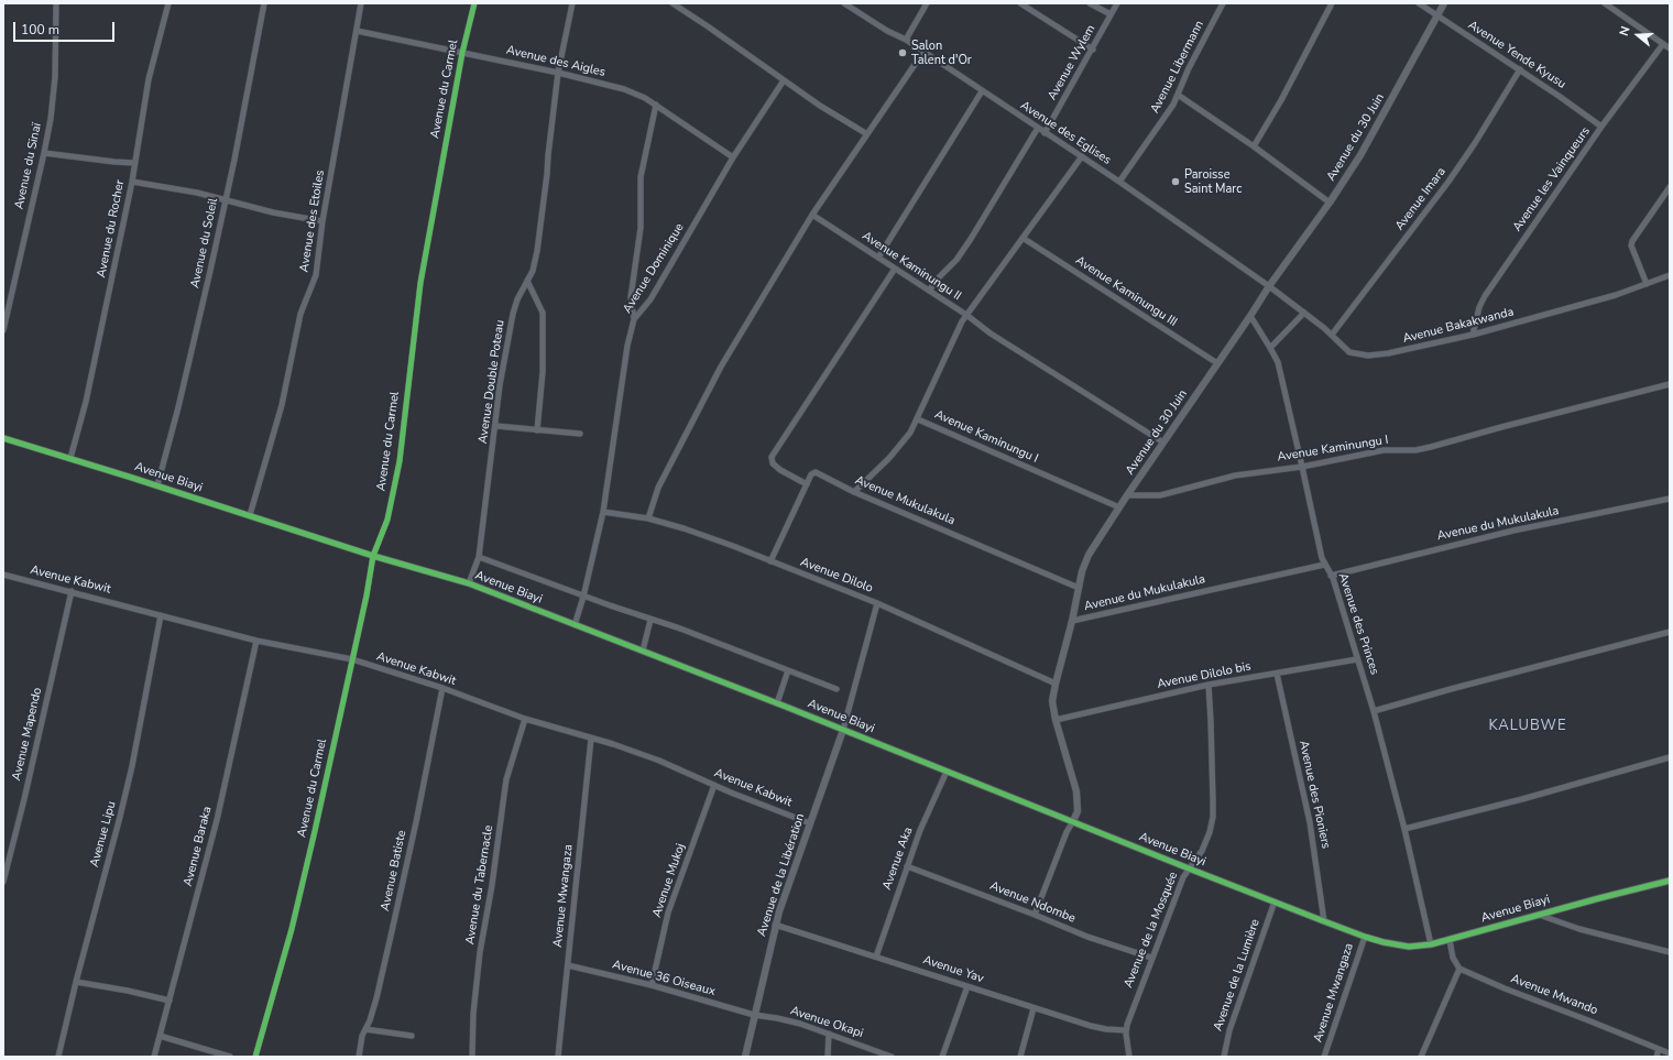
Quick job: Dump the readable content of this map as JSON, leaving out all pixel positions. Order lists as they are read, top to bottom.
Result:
{
  "streets": {
    "street": [
      "Avenue Yende Kyusu",
      "Avenue des Aigles",
      "Avenue Wylem",
      "Avenue Libermann",
      "Avenue du Carmel",
      "Avenue des Eglises",
      "Avenue du 30 Juin",
      "Avenue du Sinaï",
      "Avenue les Vainqueurs",
      "Avenue Imara",
      "Avenue des Etoiles",
      "Avenue du Rocher",
      "Avenue du Soleil",
      "Avenue Kaminungu II",
      "Avenue Dominique",
      "Avenue Kaminungu III",
      "Avenue Bakakwanda",
      "Avenue Double Poteau",
      "Avenue Kaminungu I",
      "Avenue Biayi",
      "Avenue Mukulakula",
      "Avenue du Mukulakula",
      "Avenue Dilolo",
      "Avenue Kabwit",
      "Avenue des Princes",
      "Avenue Dilolo bis",
      "Avenue Mapendo",
      "Avenue des Pioniers",
      "Avenue Lipu",
      "Avenue Baraka",
      "Avenue Aka",
      "Avenue Batiste",
      "Avenue de la Libération",
      "Avenue Mukoj",
      "Avenue du Tabernacle",
      "Avenue Mwangaza",
      "Avenue Ndombe",
      "Avenue de la Mosquée",
      "Avenue Yav",
      "Avenue de la Lumière",
      "Avenue 36 Oiseaux",
      "Avenue Mwando",
      "Avenue Okapi"
    ]
  },
  "crossings": [
    ["Avenue Yende Kyusu", "Avenue du 30 Juin"],
    ["Avenue Yende Kyusu", "Avenue les Vainqueurs"],
    ["Avenue Yende Kyusu", "Avenue Imara"],
    ["Avenue des Aigles", "Avenue du Carmel"],
    ["Avenue des Aigles", "Avenue des Etoiles"],
    ["Avenue des Aigles", "Avenue Dominique"],
    ["Avenue des Aigles", "Avenue Double Poteau"],
    ["Avenue Wylem", "Avenue des Eglises"],
    ["Avenue Libermann", "Avenue des Eglises"],
    ["Avenue du Carmel", "Avenue Biayi"],
    ["Avenue du Carmel", "Avenue Kabwit"],
    ["Avenue des Eglises", "Avenue du 30 Juin"],
    ["Avenue des Eglises", "Avenue Bakakwanda"],
    ["Avenue du 30 Juin", "Avenue Kaminungu II"],
    ["Avenue du 30 Juin", "Avenue Kaminungu III"],
    ["Avenue du 30 Juin", "Avenue Bakakwanda"],
    ["Avenue du 30 Juin", "Avenue Kaminungu I"],
    ["Avenue du 30 Juin", "Avenue Biayi"],
    ["Avenue du 30 Juin", "Avenue Mukulakula"],
    ["Avenue du 30 Juin", "Avenue du Mukulakula"],
    ["Avenue du 30 Juin", "Avenue Dilolo"],
    ["Avenue du 30 Juin", "Avenue des Princes"],
    ["Avenue du 30 Juin", "Avenue Dilolo bis"],
    ["Avenue du 30 Juin", "Avenue Ndombe"],
    ["Avenue les Vainqueurs", "Avenue Bakakwanda"],
    ["Avenue Imara", "Avenue Bakakwanda"],
    ["Avenue des Etoiles", "Avenue Biayi"],
    ["Avenue du Rocher", "Avenue Biayi"],
    ["Avenue du Soleil", "Avenue Biayi"],
    ["Avenue Dominique", "Avenue Biayi"],
    ["Avenue Dominique", "Avenue Dilolo"],
    ["Avenue Double Poteau", "Avenue Biayi"],
    ["Avenue Kaminungu I", "Avenue des Princes"],
    ["Avenue Biayi", "Avenue des Princes"],
    ["Avenue Biayi", "Avenue des Pioniers"],
    ["Avenue Biayi", "Avenue Aka"],
    ["Avenue Biayi", "Avenue de la Libération"],
    ["Avenue Biayi", "Avenue Mwangaza"],
    ["Avenue Biayi", "Avenue de la Mosquée"],
    ["Avenue Biayi", "Avenue de la Lumière"],
    ["Avenue du Mukulakula", "Avenue des Princes"],
    ["Avenue Kabwit", "Avenue Mapendo"],
    ["Avenue Kabwit", "Avenue Lipu"],
    ["Avenue Kabwit", "Avenue Baraka"],
    ["Avenue Kabwit", "Avenue Batiste"],
    ["Avenue Kabwit", "Avenue de la Libération"],
    ["Avenue Kabwit", "Avenue Mukoj"],
    ["Avenue Kabwit", "Avenue du Tabernacle"],
    ["Avenue Kabwit", "Avenue Mwangaza"],
    ["Avenue des Princes", "Avenue Dilolo bis"],
    ["Avenue Dilolo bis", "Avenue des Pioniers"],
    ["Avenue Dilolo bis", "Avenue de la Mosquée"],
    ["Avenue Aka", "Avenue Ndombe"],
    ["Avenue Aka", "Avenue Yav"],
    ["Avenue de la Libération", "Avenue Yav"],
    ["Avenue de la Libération", "Avenue 36 Oiseaux"],
    ["Avenue de la Libération", "Avenue Okapi"],
    ["Avenue Mukoj", "Avenue 36 Oiseaux"],
    ["Avenue Mwangaza", "Avenue 36 Oiseaux"],
    ["Avenue Ndombe", "Avenue de la Mosquée"],
    ["Avenue de la Mosquée", "Avenue Yav"],
    ["Avenue 36 Oiseaux", "Avenue Okapi"]
  ],
  "districts": ["KALUBWE"],
  "places": ["Salon Talent d'Or", "Paroisse Saint Marc"],
  "scale_bar": "100 m",
  "north": "left"
}
